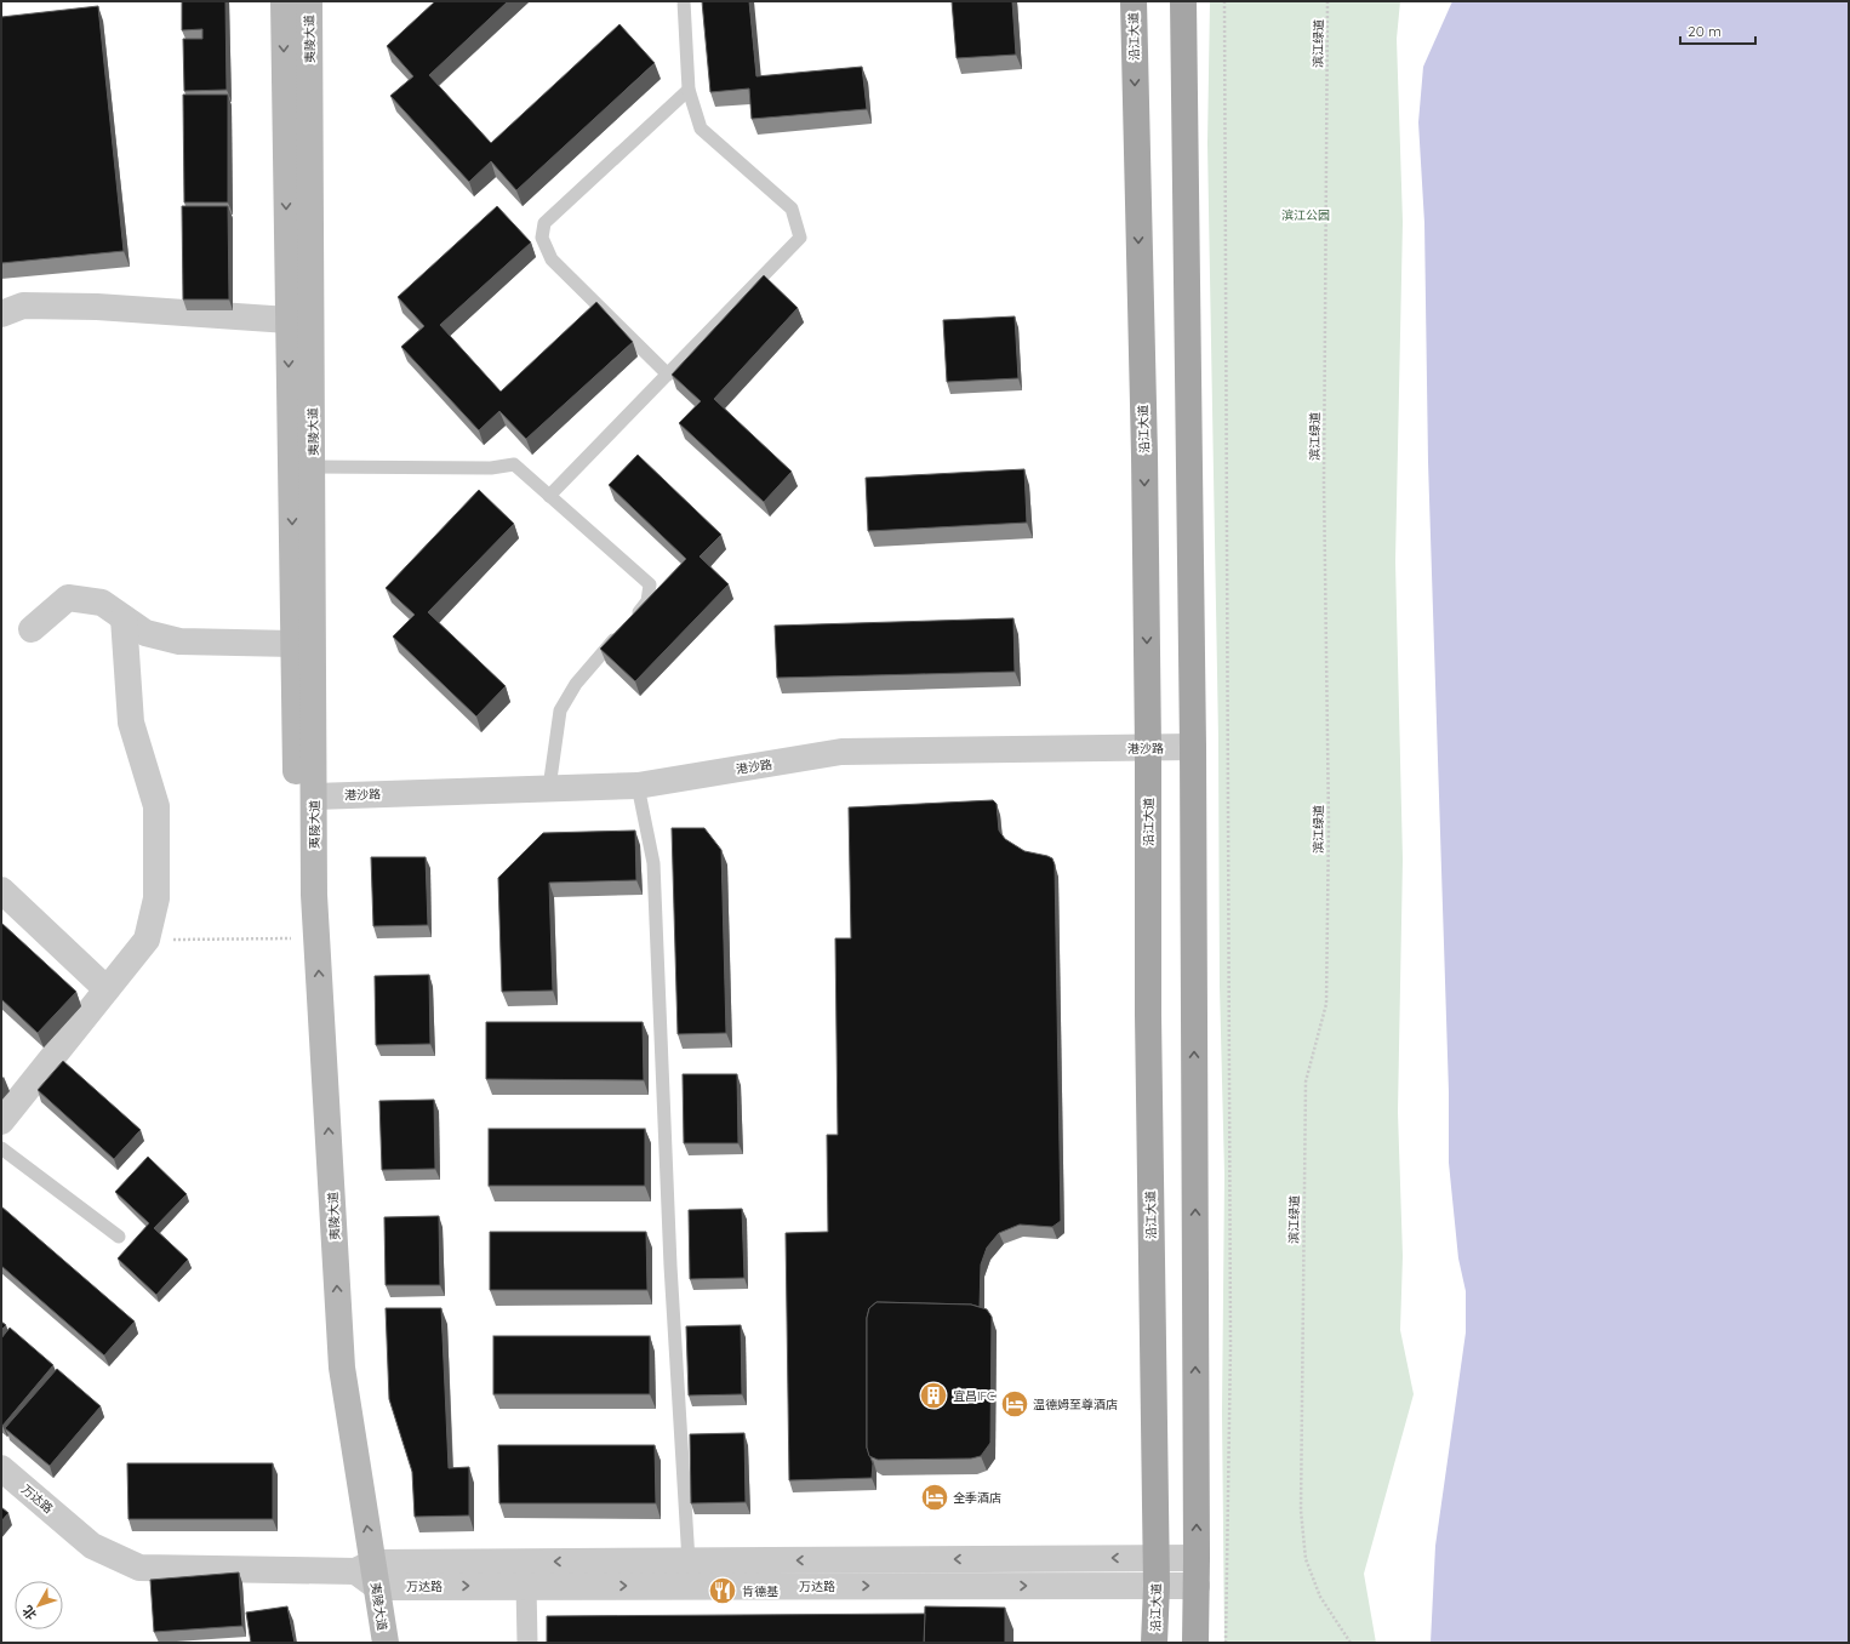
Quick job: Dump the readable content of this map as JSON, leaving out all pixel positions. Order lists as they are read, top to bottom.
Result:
{
  "streets": {
    "main road": ["沿江大道", "夷陵大道"],
    "street": ["港沙路", "万达路"],
    "path": ["滨江绿道"]
  },
  "crossings": [
    ["沿江大道", "港沙路"],
    ["沿江大道", "万达路"],
    ["夷陵大道", "港沙路"],
    ["夷陵大道", "万达路"]
  ],
  "parks": ["滨江公园"],
  "places": {
    "building": ["宜昌IFC"],
    "hotel": ["温德姆至尊酒店", "全季酒店"],
    "restaurant": ["肯德基"]
  },
  "scale_bar": "20 m",
  "north": "bottom left"
}
